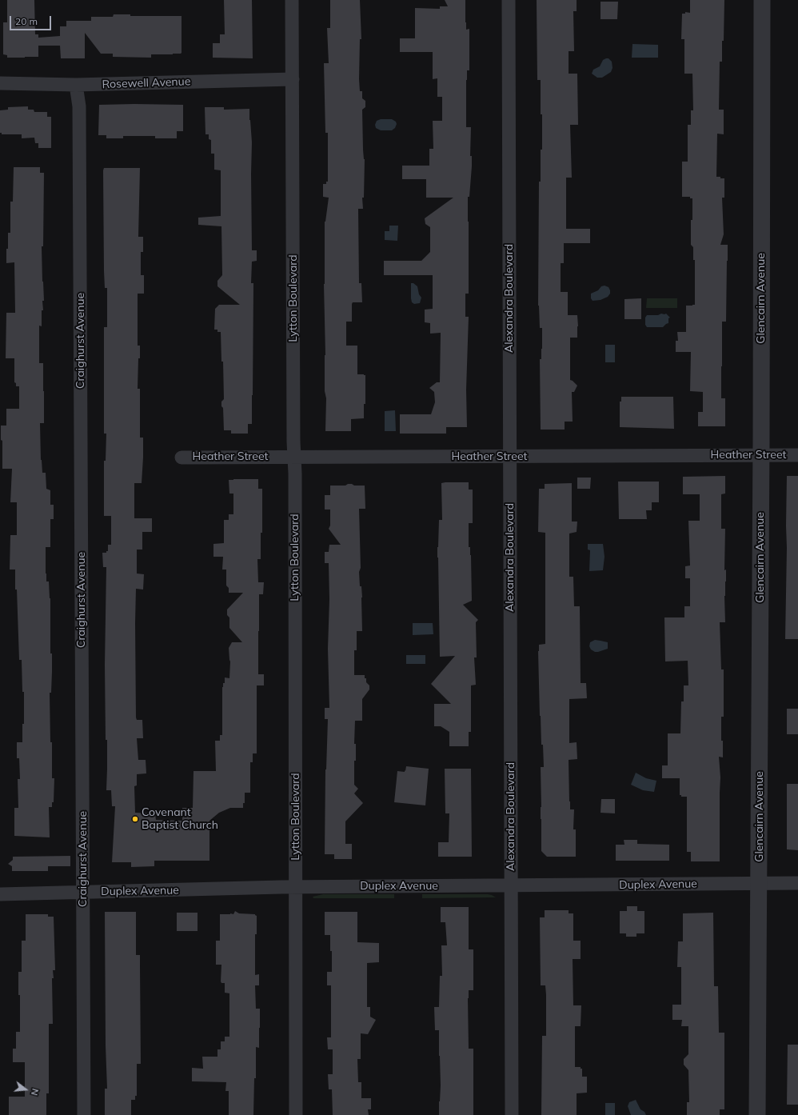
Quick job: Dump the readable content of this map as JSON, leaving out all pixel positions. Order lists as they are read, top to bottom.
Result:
{
  "streets": {
    "street": [
      "Rosewell Avenue",
      "Lytton Boulevard",
      "Alexandra Boulevard",
      "Glencairn Avenue",
      "Craighurst Avenue",
      "Heather Street",
      "Duplex Avenue"
    ]
  },
  "crossings": [
    ["Rosewell Avenue", "Lytton Boulevard"],
    ["Rosewell Avenue", "Craighurst Avenue"],
    ["Lytton Boulevard", "Heather Street"],
    ["Lytton Boulevard", "Duplex Avenue"],
    ["Alexandra Boulevard", "Heather Street"],
    ["Alexandra Boulevard", "Duplex Avenue"],
    ["Glencairn Avenue", "Heather Street"],
    ["Glencairn Avenue", "Duplex Avenue"],
    ["Craighurst Avenue", "Duplex Avenue"]
  ],
  "places": ["Covenant Baptist Church"],
  "scale_bar": "20 m",
  "north": "right"
}
